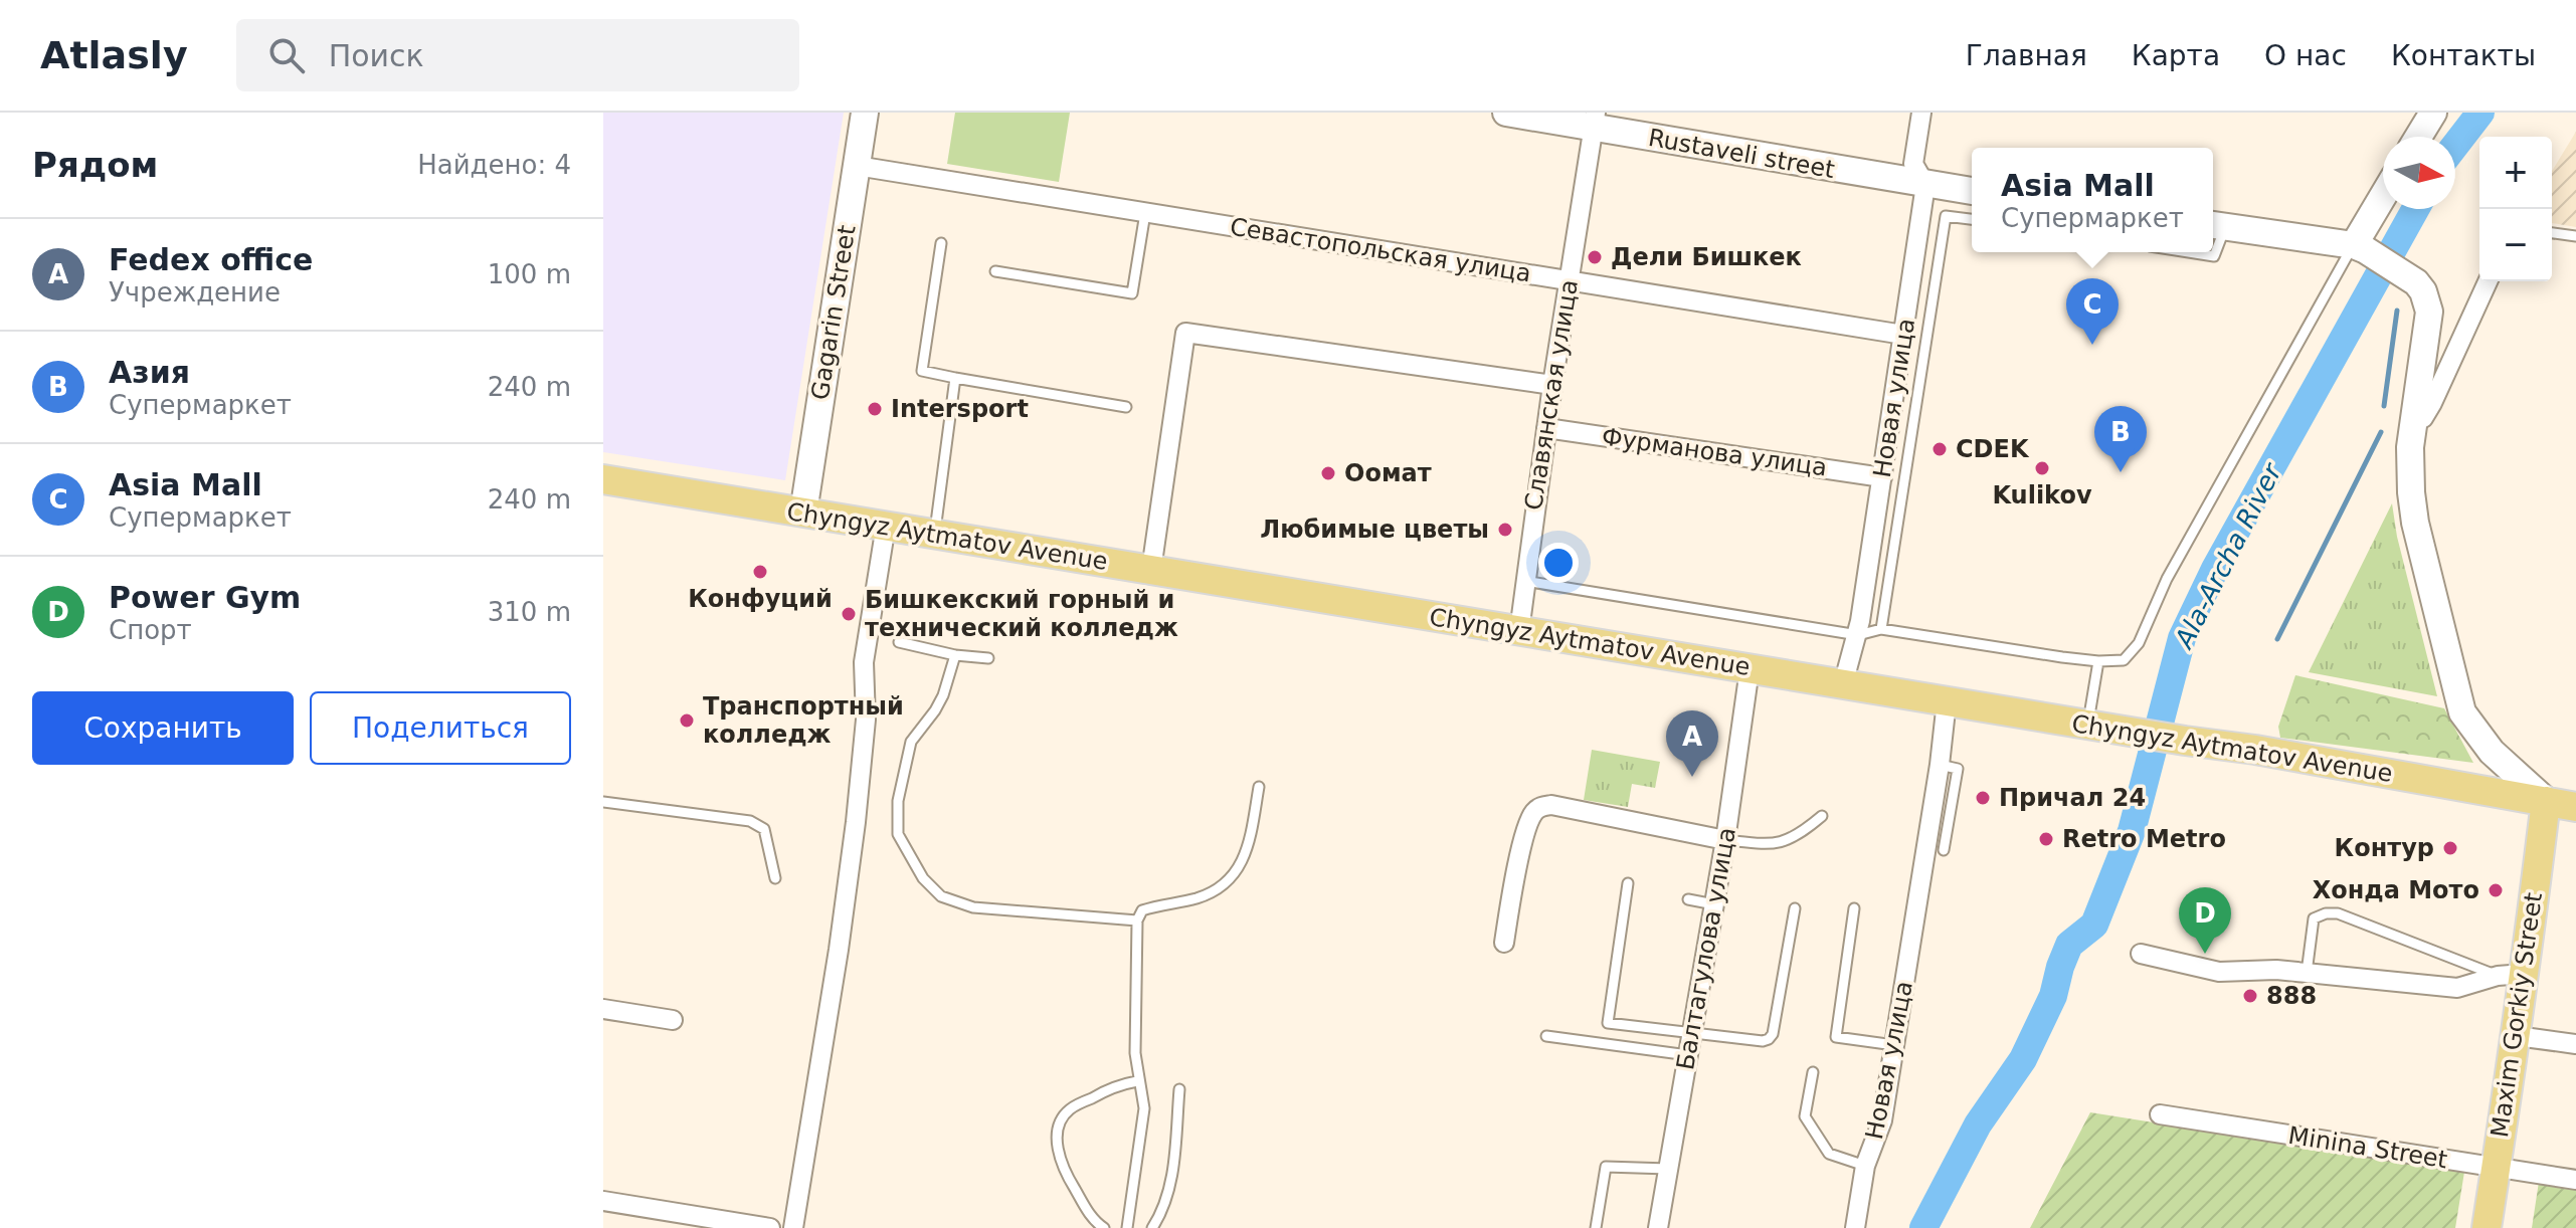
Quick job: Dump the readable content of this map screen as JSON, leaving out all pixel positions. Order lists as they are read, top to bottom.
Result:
{
  "streets": {
    "main road": ["Chyngyz Aytmatov Avenue", "Maxim Gorkiy Street"],
    "street": [
      "Rustaveli street",
      "Севастопольская улица",
      "Gagarin Street",
      "Славянская улица",
      "Новая улица",
      "Фурманова улица",
      "Балтагулова улица",
      "Minina Street"
    ]
  },
  "crossings": [
    ["Rustaveli street", "Славянская улица"],
    ["Rustaveli street", "Новая улица"],
    ["Севастопольская улица", "Gagarin Street"],
    ["Севастопольская улица", "Славянская улица"],
    ["Севастопольская улица", "Новая улица"],
    ["Gagarin Street", "Chyngyz Aytmatov Avenue"],
    ["Славянская улица", "Фурманова улица"],
    ["Славянская улица", "Chyngyz Aytmatov Avenue"],
    ["Новая улица", "Фурманова улица"],
    ["Новая улица", "Chyngyz Aytmatov Avenue"],
    ["Chyngyz Aytmatov Avenue", "Балтагулова улица"],
    ["Chyngyz Aytmatov Avenue", "Maxim Gorkiy Street"],
    ["Maxim Gorkiy Street", "Minina Street"]
  ],
  "water": ["Ala-Archa River"],
  "places": [
    "Дели Бишкек",
    "Intersport",
    "CDEK",
    "Kulikov",
    "Оомат",
    "Любимые цветы",
    "Конфуций",
    "Бишкекский горный и технический колледж",
    "Транспортный колледж",
    "Причал 24",
    "Retro Metro",
    "Контур",
    "Хонда Мото",
    "888"
  ],
  "north": "right",
  "page": {
    "header": "Atlasly",
    "search": "Поиск",
    "nav": [
      "Главная",
      "Карта",
      "О нас",
      "Контакты"
    ],
    "heading": ["Рядом", "Найдено: 4"],
    "map_buttons": ["+", "−"],
    "popup": ["Asia Mall", "Супермаркет"],
    "list": [
      {
        "mark": "A",
        "name": "Fedex office",
        "note": "Учреждение",
        "value": "100 m"
      },
      {
        "mark": "B",
        "name": "Азия",
        "note": "Супермаркет",
        "value": "240 m"
      },
      {
        "mark": "C",
        "name": "Asia Mall",
        "note": "Супермаркет",
        "value": "240 m"
      },
      {
        "mark": "D",
        "name": "Power Gym",
        "note": "Спорт",
        "value": "310 m"
      }
    ],
    "pins": [
      "C",
      "B",
      "A",
      "D"
    ],
    "buttons": ["Сохранить", "Поделиться"]
  }
}
